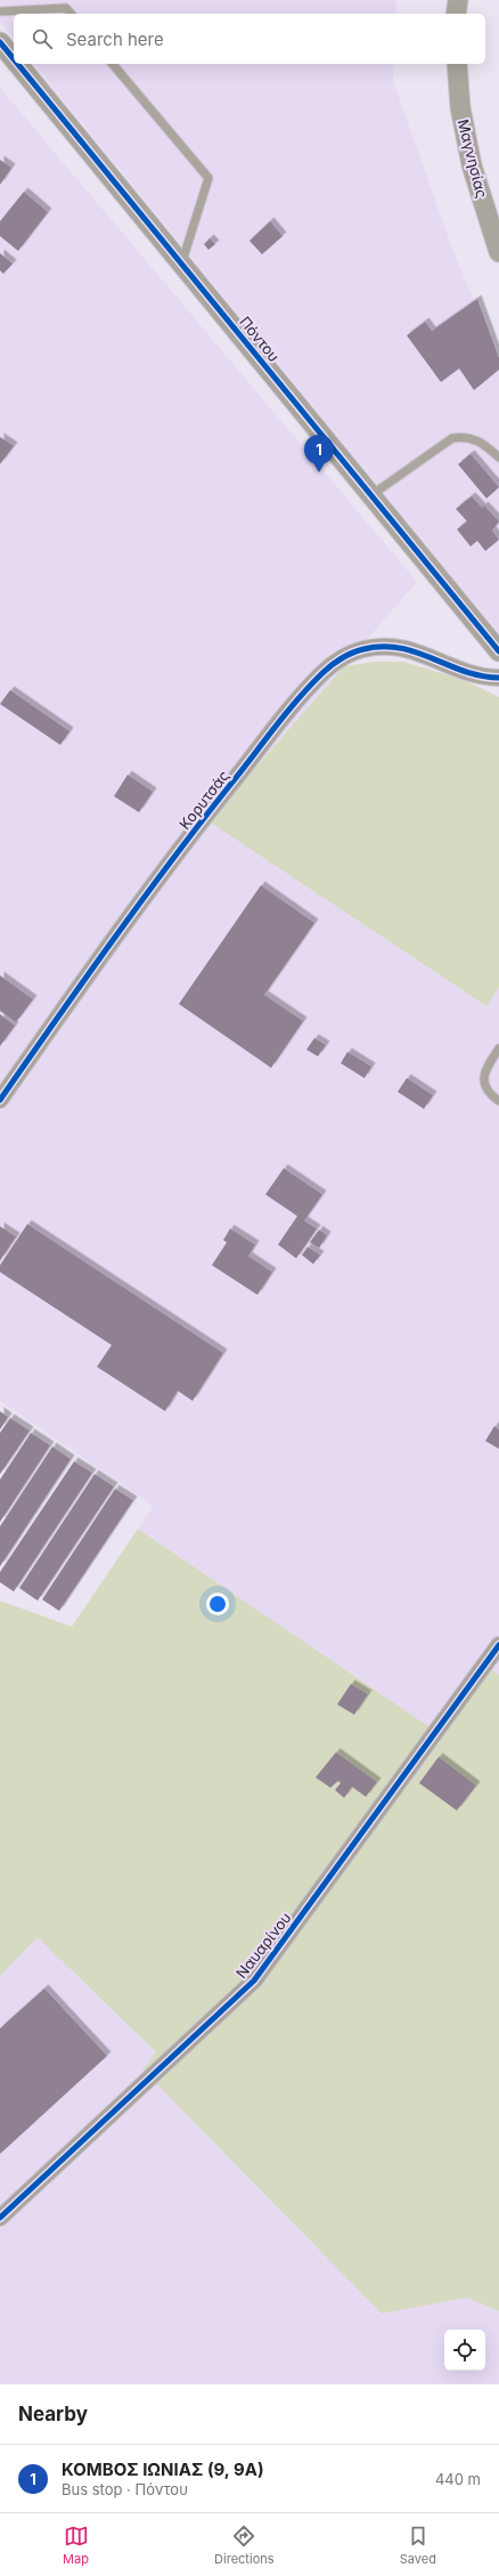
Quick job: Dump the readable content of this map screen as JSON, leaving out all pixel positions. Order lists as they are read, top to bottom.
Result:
{
  "streets": {
    "street": [
      "Μαγνησίας",
      "Πόντου",
      "Κορυτσάς",
      "Ναυαρίνου"
    ]
  },
  "page": {
    "search": "Search here",
    "pins": "1",
    "heading": "Nearby",
    "list": [
      {
        "mark": "1",
        "name": "ΚΟΜΒΟΣ ΙΩΝΙΑΣ (9, 9Α)",
        "note": "Bus stop · Πόντου",
        "value": "440 m"
      }
    ],
    "nav": ["Map", "Directions", "Saved"]
  }
}
